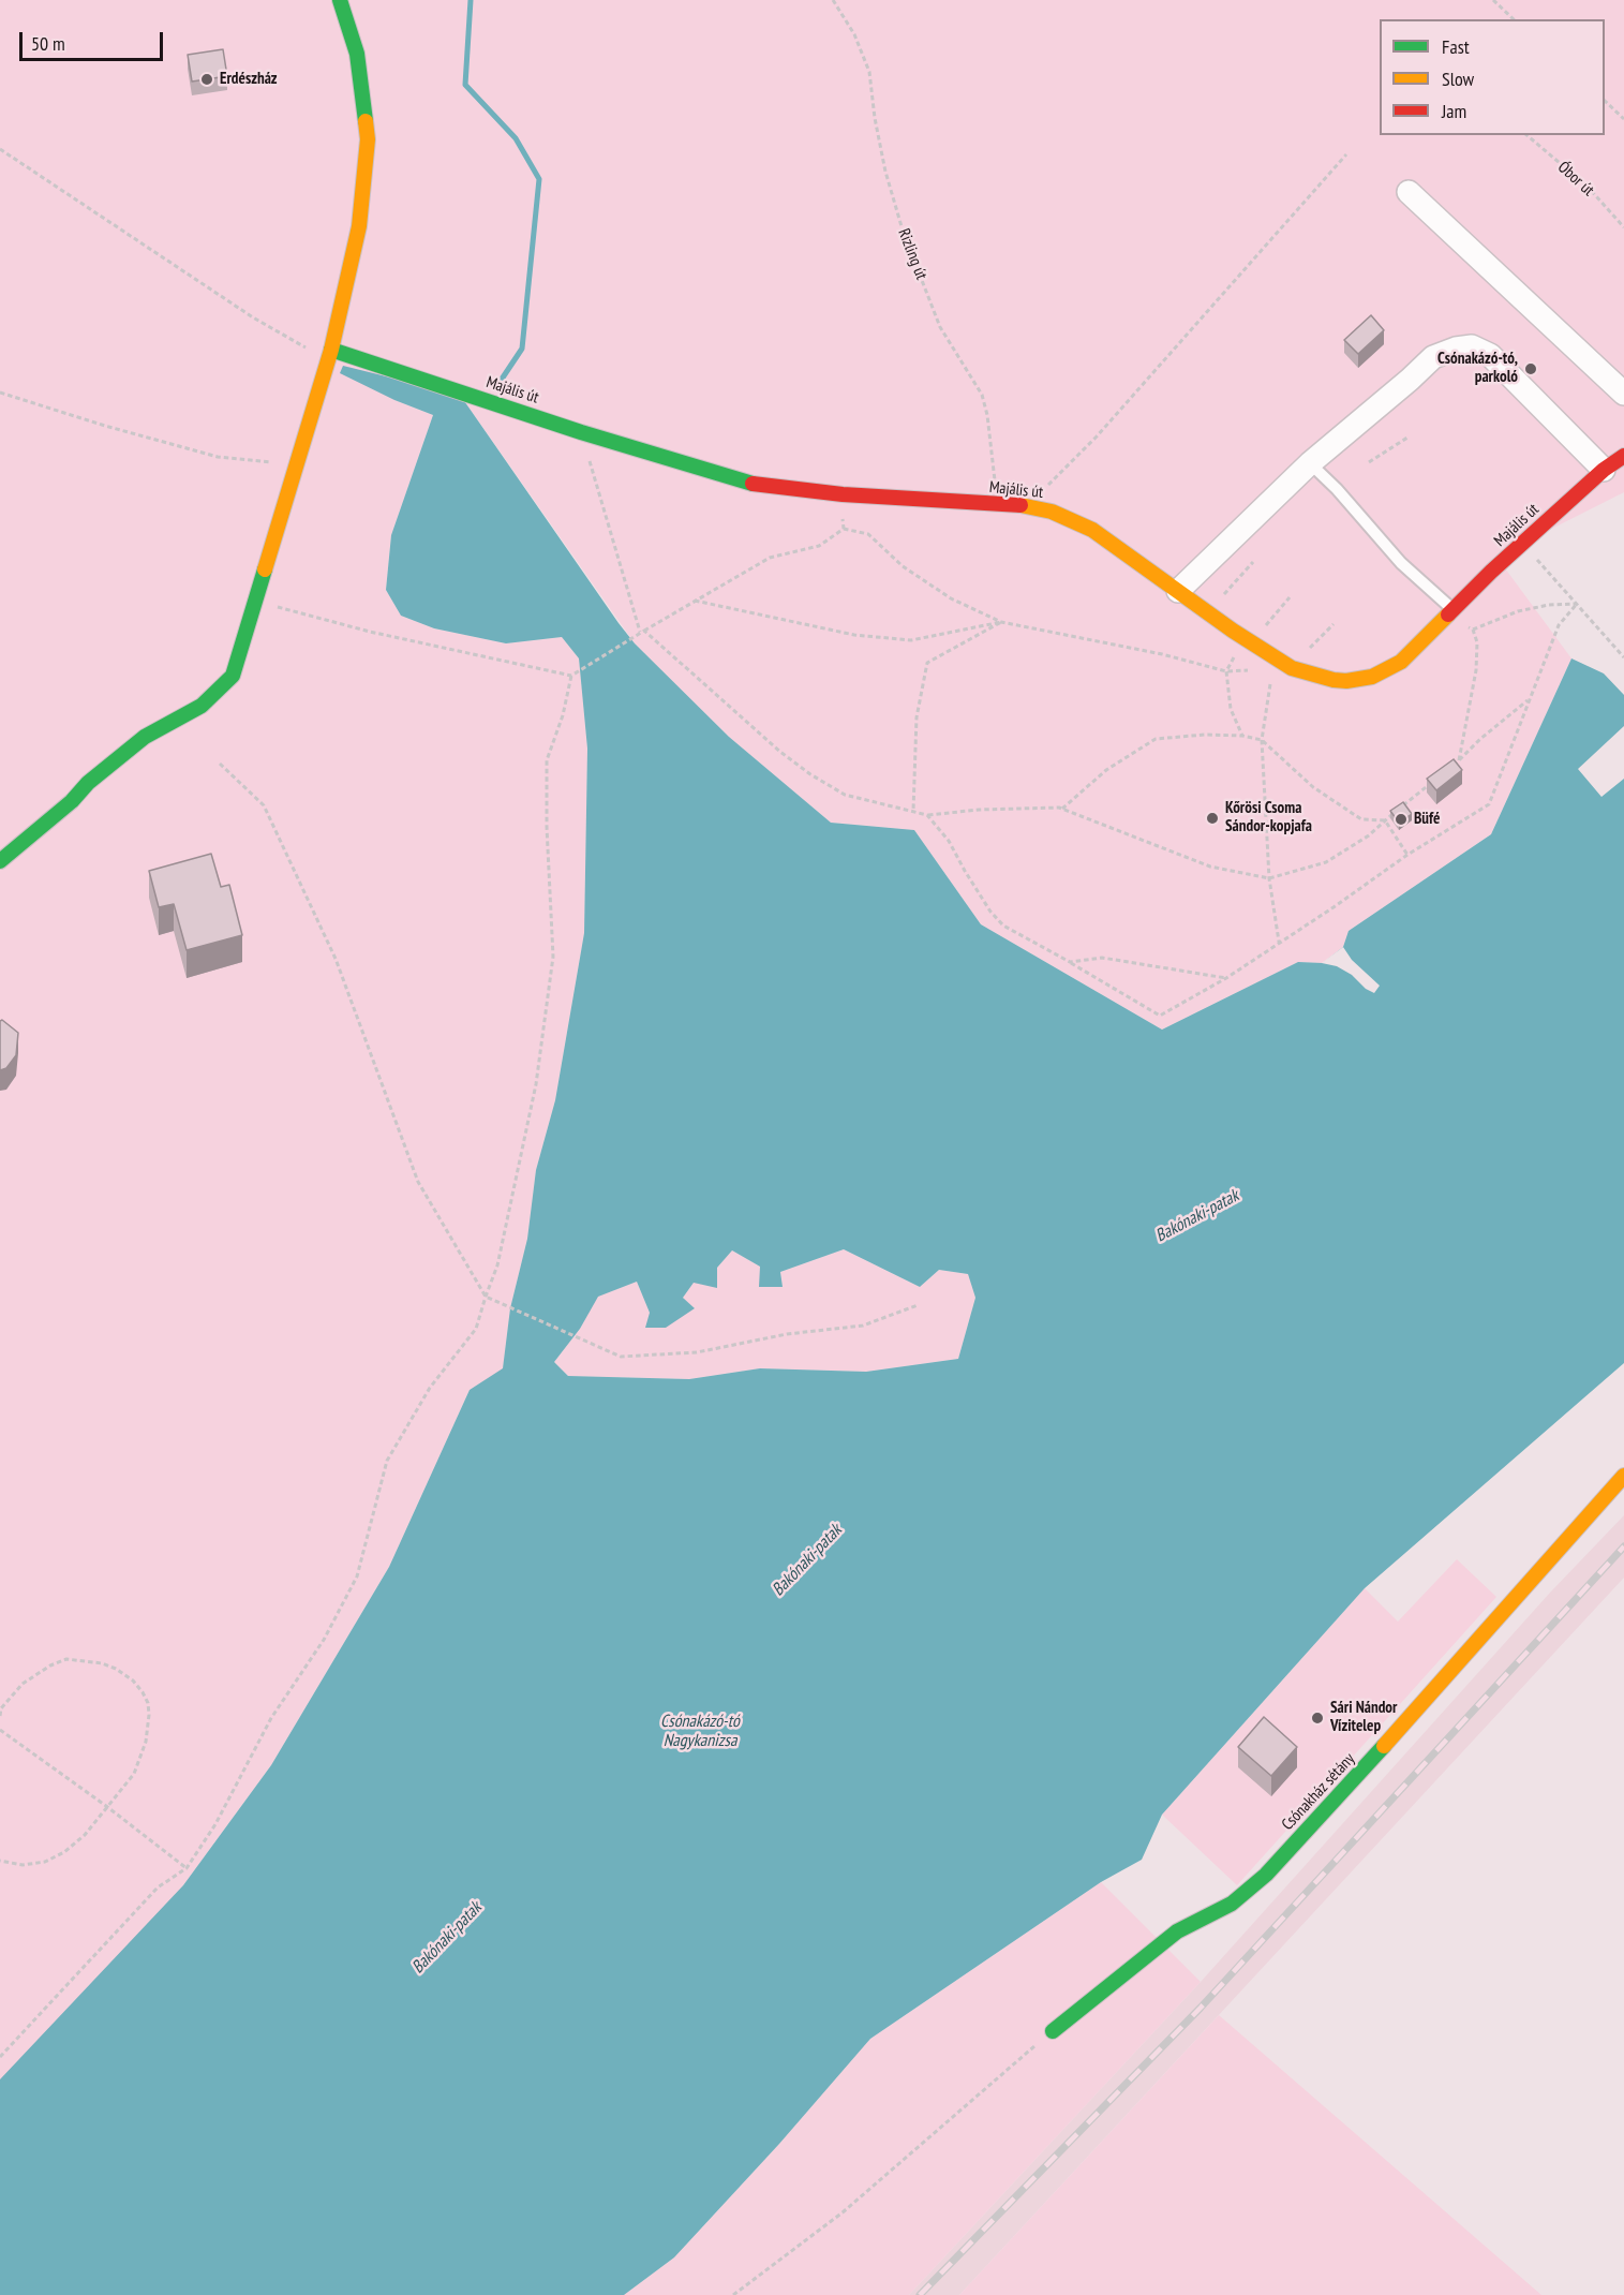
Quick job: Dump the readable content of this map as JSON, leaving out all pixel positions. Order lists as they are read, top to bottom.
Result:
{
  "streets": {
    "street": ["Majális út", "Csónakház sétány"],
    "path": ["Óbor út", "Rizling út"]
  },
  "crossings": [
    ["Rizling út", "Majális út"]
  ],
  "water": ["Bakónaki-patak", "Csónakázó-tó Nagykanizsa"],
  "places": [
    "Erdészház",
    "Csónakázó-tó, parkoló",
    "Kőrösi Csoma Sándor-kopjafa",
    "Büfé",
    "Sári Nándor Vízitelep"
  ],
  "legend": ["Fast", "Slow", "Jam"],
  "scale_bar": "50 m"
}
